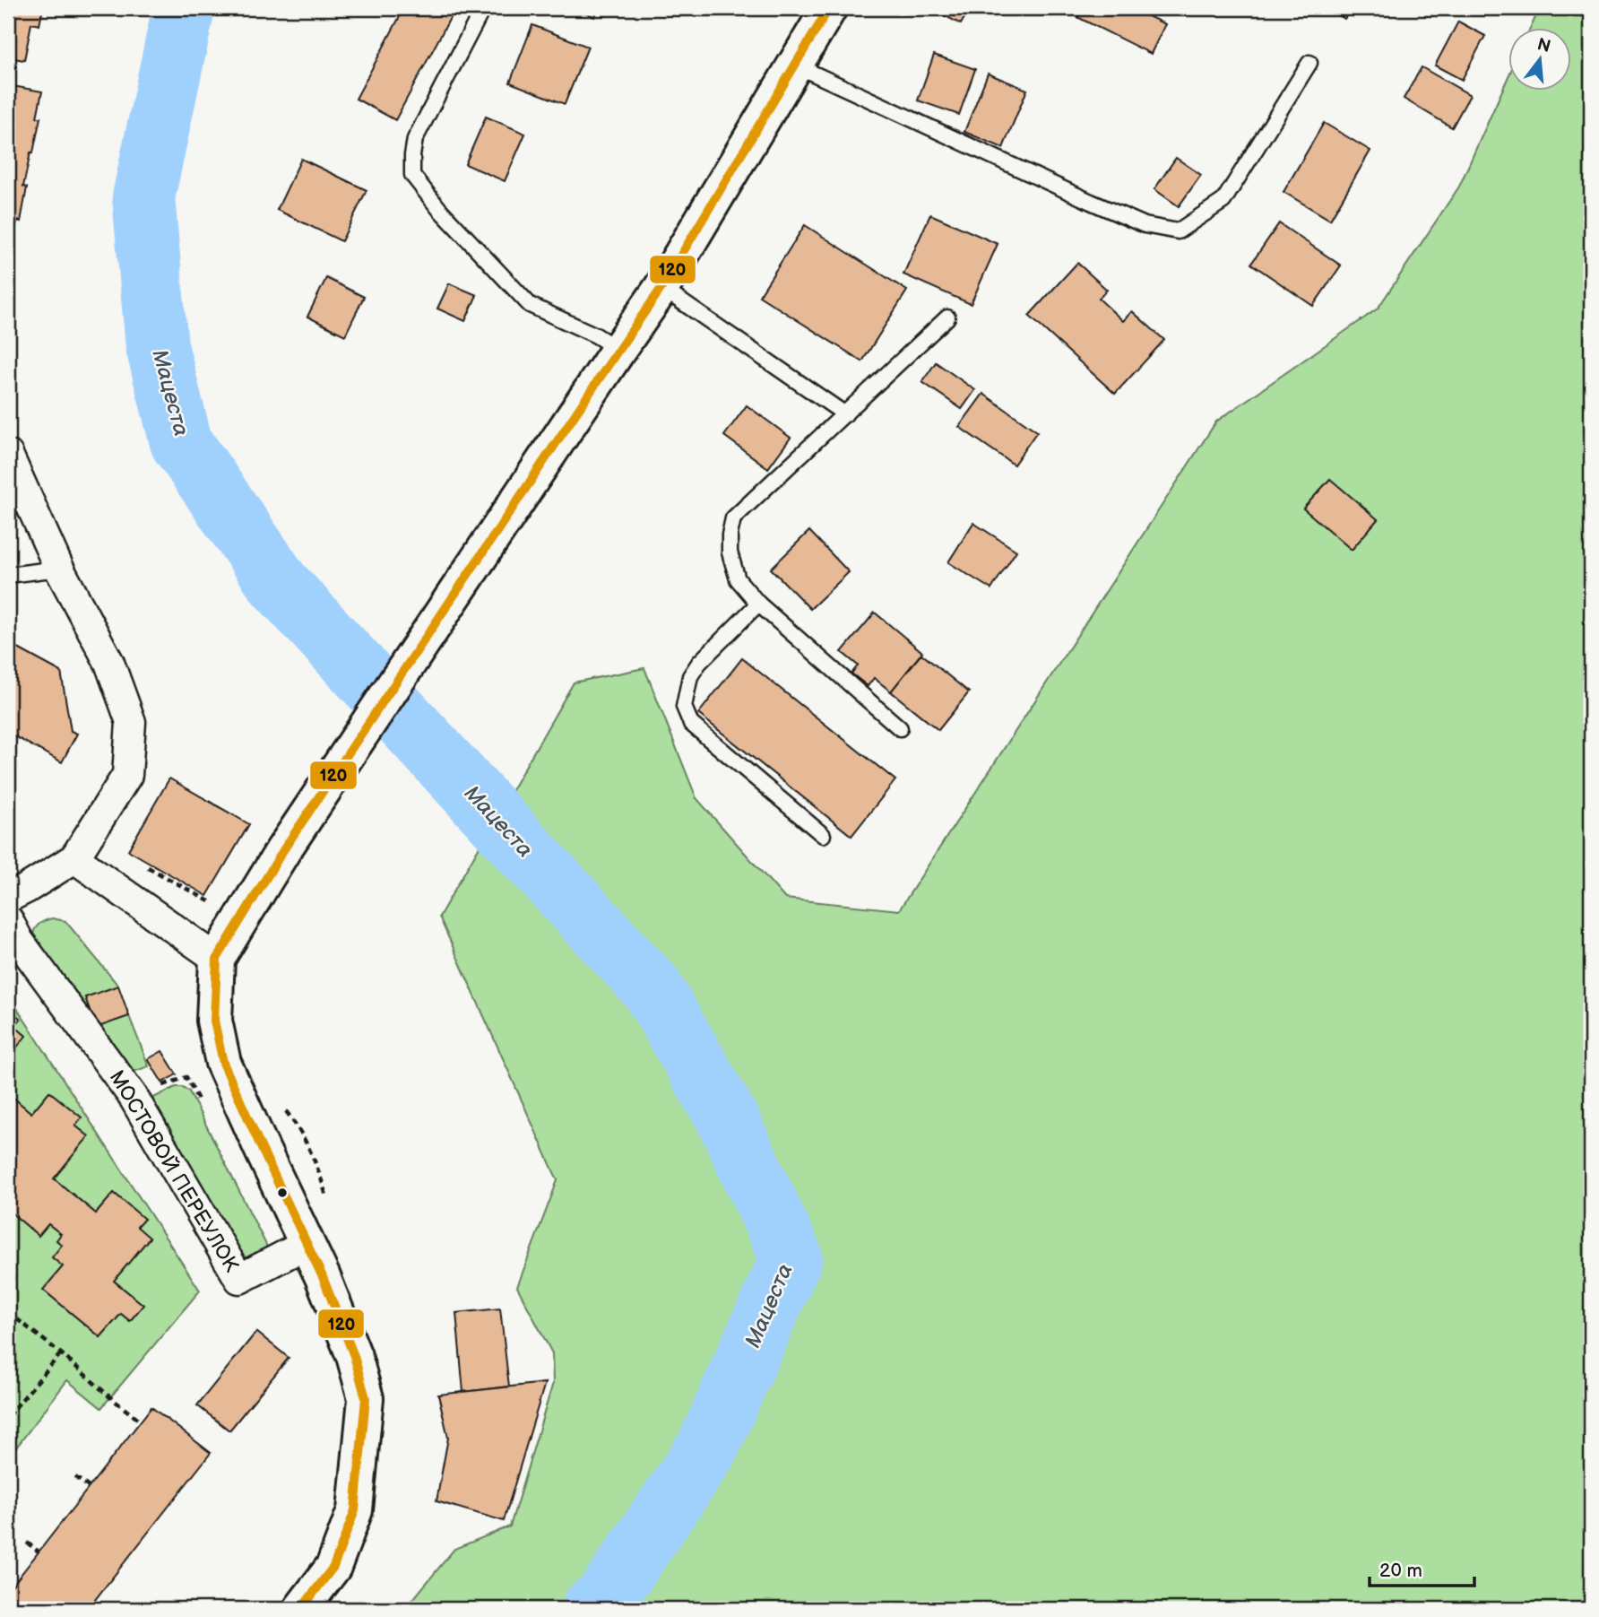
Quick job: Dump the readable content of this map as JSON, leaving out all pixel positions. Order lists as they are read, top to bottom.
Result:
{
  "streets": {
    "street": ["МОСТОВОЙ ПЕРЕУЛОК"]
  },
  "water": ["Мацеста"],
  "lines": ["transit line 120"],
  "scale_bar": "20 m",
  "north": "top"
}
